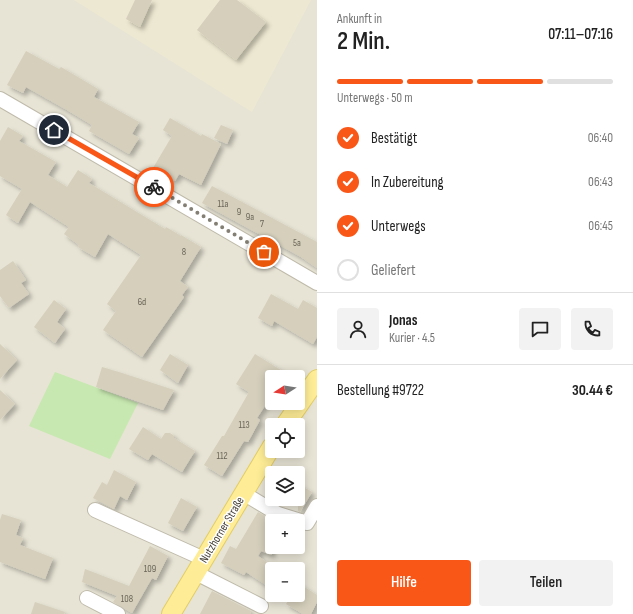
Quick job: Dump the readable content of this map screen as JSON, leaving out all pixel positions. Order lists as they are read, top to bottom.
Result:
{
  "streets": {
    "main road": ["Nutzhorner Straße"]
  },
  "house_numbers": [
    "11a",
    "9",
    "9a",
    "7",
    "5a",
    "8",
    "6d",
    "113",
    "112",
    "109",
    "108"
  ],
  "north": "left",
  "page": {
    "heading": ["2 Min.", "Ankunft in", "07:11–07:16"],
    "panel": [
      "Jonas",
      "Kurier · 4.5",
      "Bestellung #9722",
      "30.44 €"
    ],
    "bar": "Unterwegs · 50 m",
    "list": [
      ["Bestätigt", "06:40"],
      ["In Zubereitung", "06:43"],
      ["Unterwegs", "06:45"],
      "Geliefert"
    ],
    "map_buttons": ["+", "−"],
    "buttons": ["Hilfe", "Teilen"]
  }
}
